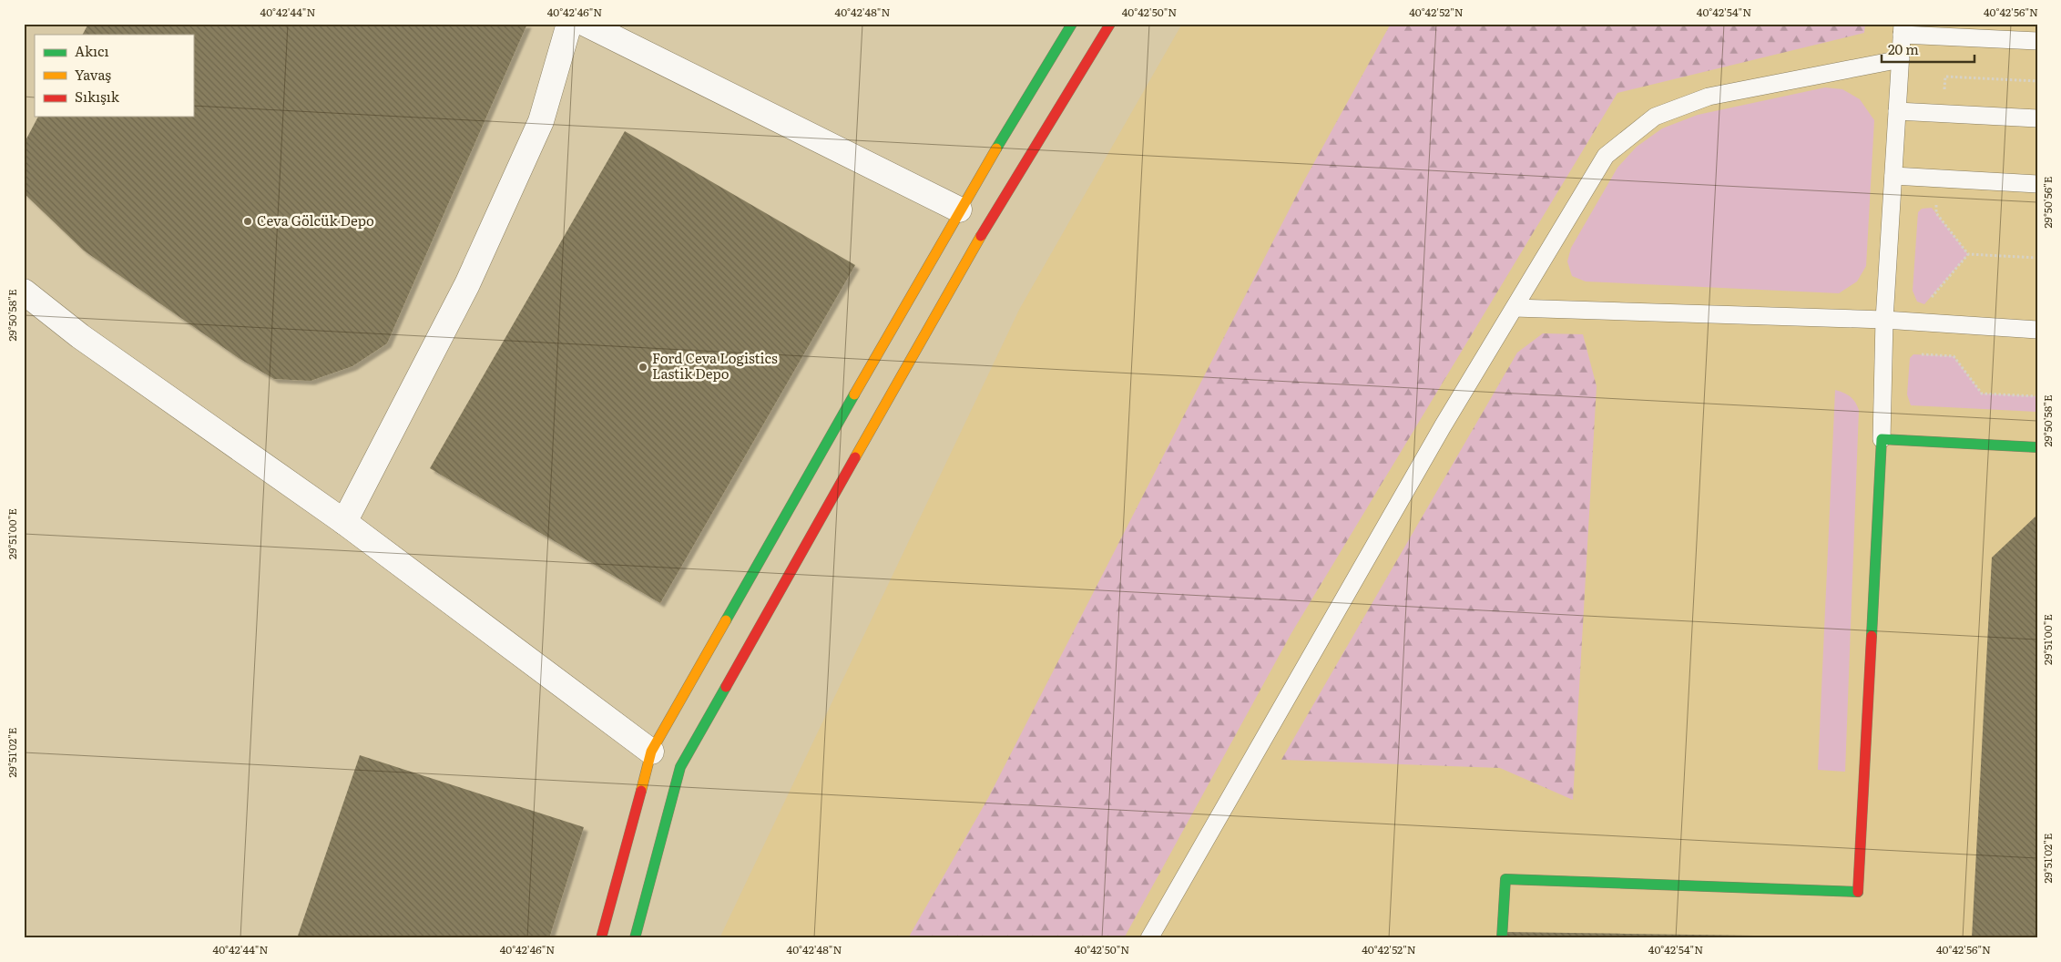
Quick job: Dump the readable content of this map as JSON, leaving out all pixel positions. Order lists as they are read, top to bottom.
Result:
{
  "places": ["Ceva Gölcük Depo", "Ford Ceva Logistics Lastik Depo"],
  "legend": ["Akıcı", "Yavaş", "Sıkışık"],
  "scale_bar": "20 m",
  "coordinates": [
    "40°42'44\"N",
    "40°42'46\"N",
    "40°42'48\"N",
    "40°42'50\"N",
    "40°42'52\"N",
    "40°42'54\"N",
    "40°42'56\"N",
    "29°50'56\"E",
    "29°50'58\"E",
    "29°51'00\"E",
    "29°51'02\"E"
  ]
}
